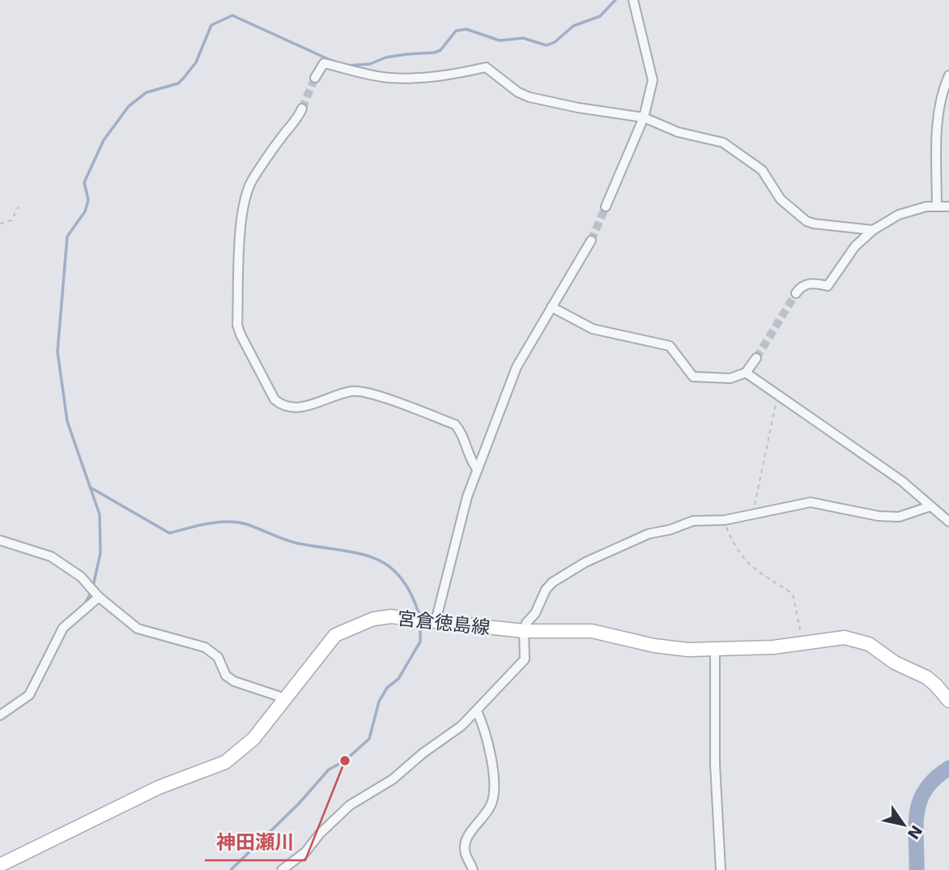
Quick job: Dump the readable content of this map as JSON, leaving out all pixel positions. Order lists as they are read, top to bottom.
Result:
{
  "streets": {
    "main road": ["宮倉徳島線"]
  },
  "places": ["神田瀬川"],
  "north": "bottom right"
}
